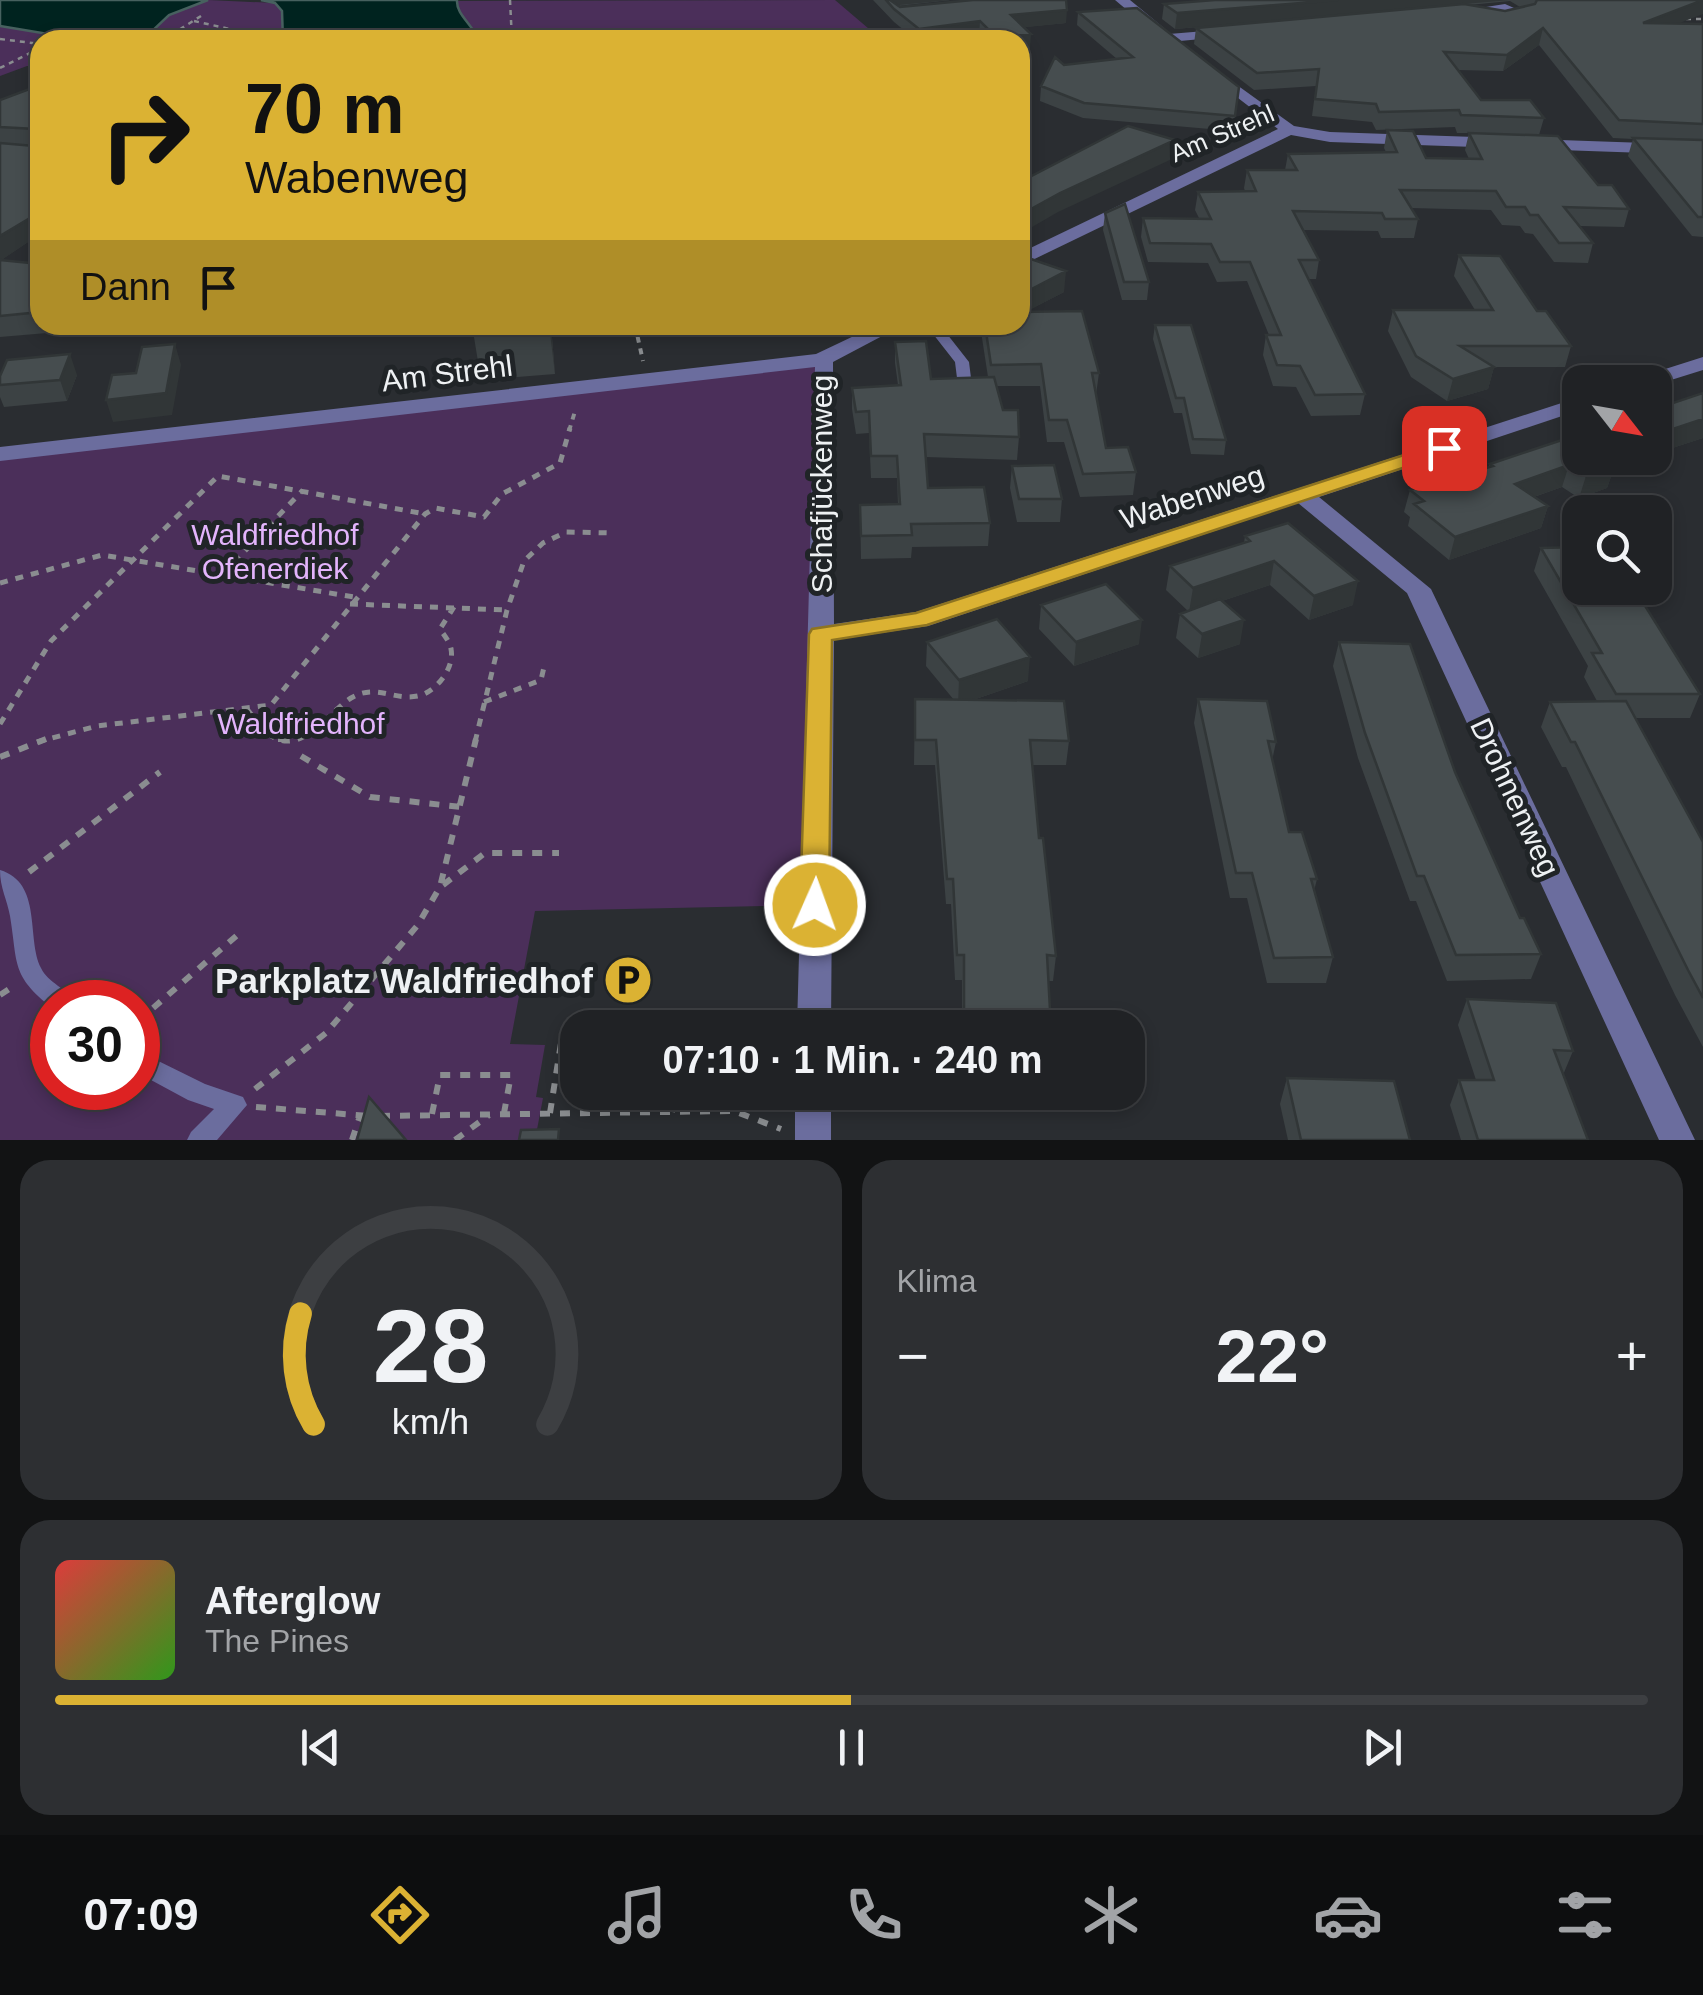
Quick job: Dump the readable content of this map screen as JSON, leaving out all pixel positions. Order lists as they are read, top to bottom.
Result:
{
  "streets": {
    "street": [
      "Am Strehl",
      "Schafjückenweg",
      "Wabenweg",
      "Drohnenweg"
    ]
  },
  "crossings": [
    ["Am Strehl", "Schafjückenweg"],
    ["Schafjückenweg", "Wabenweg"],
    ["Wabenweg", "Drohnenweg"]
  ],
  "parks": ["Waldfriedhof Ofenerdiek", "Waldfriedhof"],
  "places": {
    "parking": ["Parkplatz Waldfriedhof"]
  },
  "north": "bottom right",
  "page": {
    "turn": ["70 m", "Wabenweg"],
    "then": "Dann",
    "limit": "30",
    "trip": "07:10 · 1 Min. · 240 m",
    "tile": "Klima",
    "heat": ["−", "22°", "+"],
    "song": ["Afterglow", "The Pines"],
    "tabs": "07:09",
    "gauge": ["28", "km/h"]
  }
}
